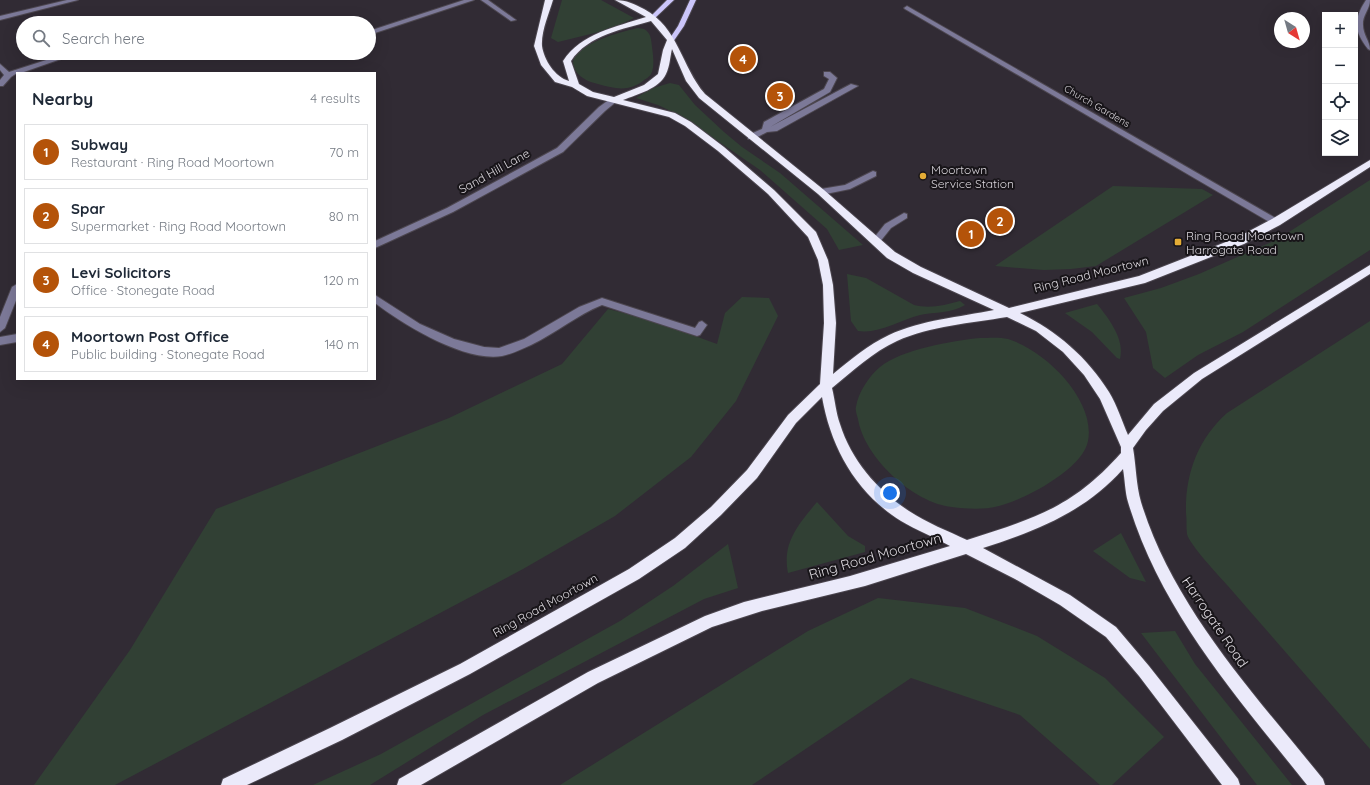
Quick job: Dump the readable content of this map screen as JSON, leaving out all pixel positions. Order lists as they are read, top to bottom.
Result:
{
  "streets": {
    "highway": ["Ring Road Moortown", "Harrogate Road"],
    "street": ["Church Gardens", "Sand Hill Lane"]
  },
  "crossings": [
    ["Church Gardens", "Ring Road Moortown"],
    ["Ring Road Moortown", "Harrogate Road"]
  ],
  "places": {
    "other": ["Moortown Service Station"],
    "transit": ["Ring Road Moortown Harrogate Road"]
  },
  "north": "bottom right",
  "page": {
    "map_buttons": ["+", "−"],
    "search": "Search here",
    "pins": [
      "4",
      "3",
      "2",
      "1"
    ],
    "heading": ["Nearby", "4 results"],
    "list": [
      {
        "mark": "1",
        "name": "Subway",
        "note": "Restaurant · Ring Road Moortown",
        "value": "70 m"
      },
      {
        "mark": "2",
        "name": "Spar",
        "note": "Supermarket · Ring Road Moortown",
        "value": "80 m"
      },
      {
        "mark": "3",
        "name": "Levi Solicitors",
        "note": "Office · Stonegate Road",
        "value": "120 m"
      },
      {
        "mark": "4",
        "name": "Moortown Post Office",
        "note": "Public building · Stonegate Road",
        "value": "140 m"
      }
    ]
  }
}
